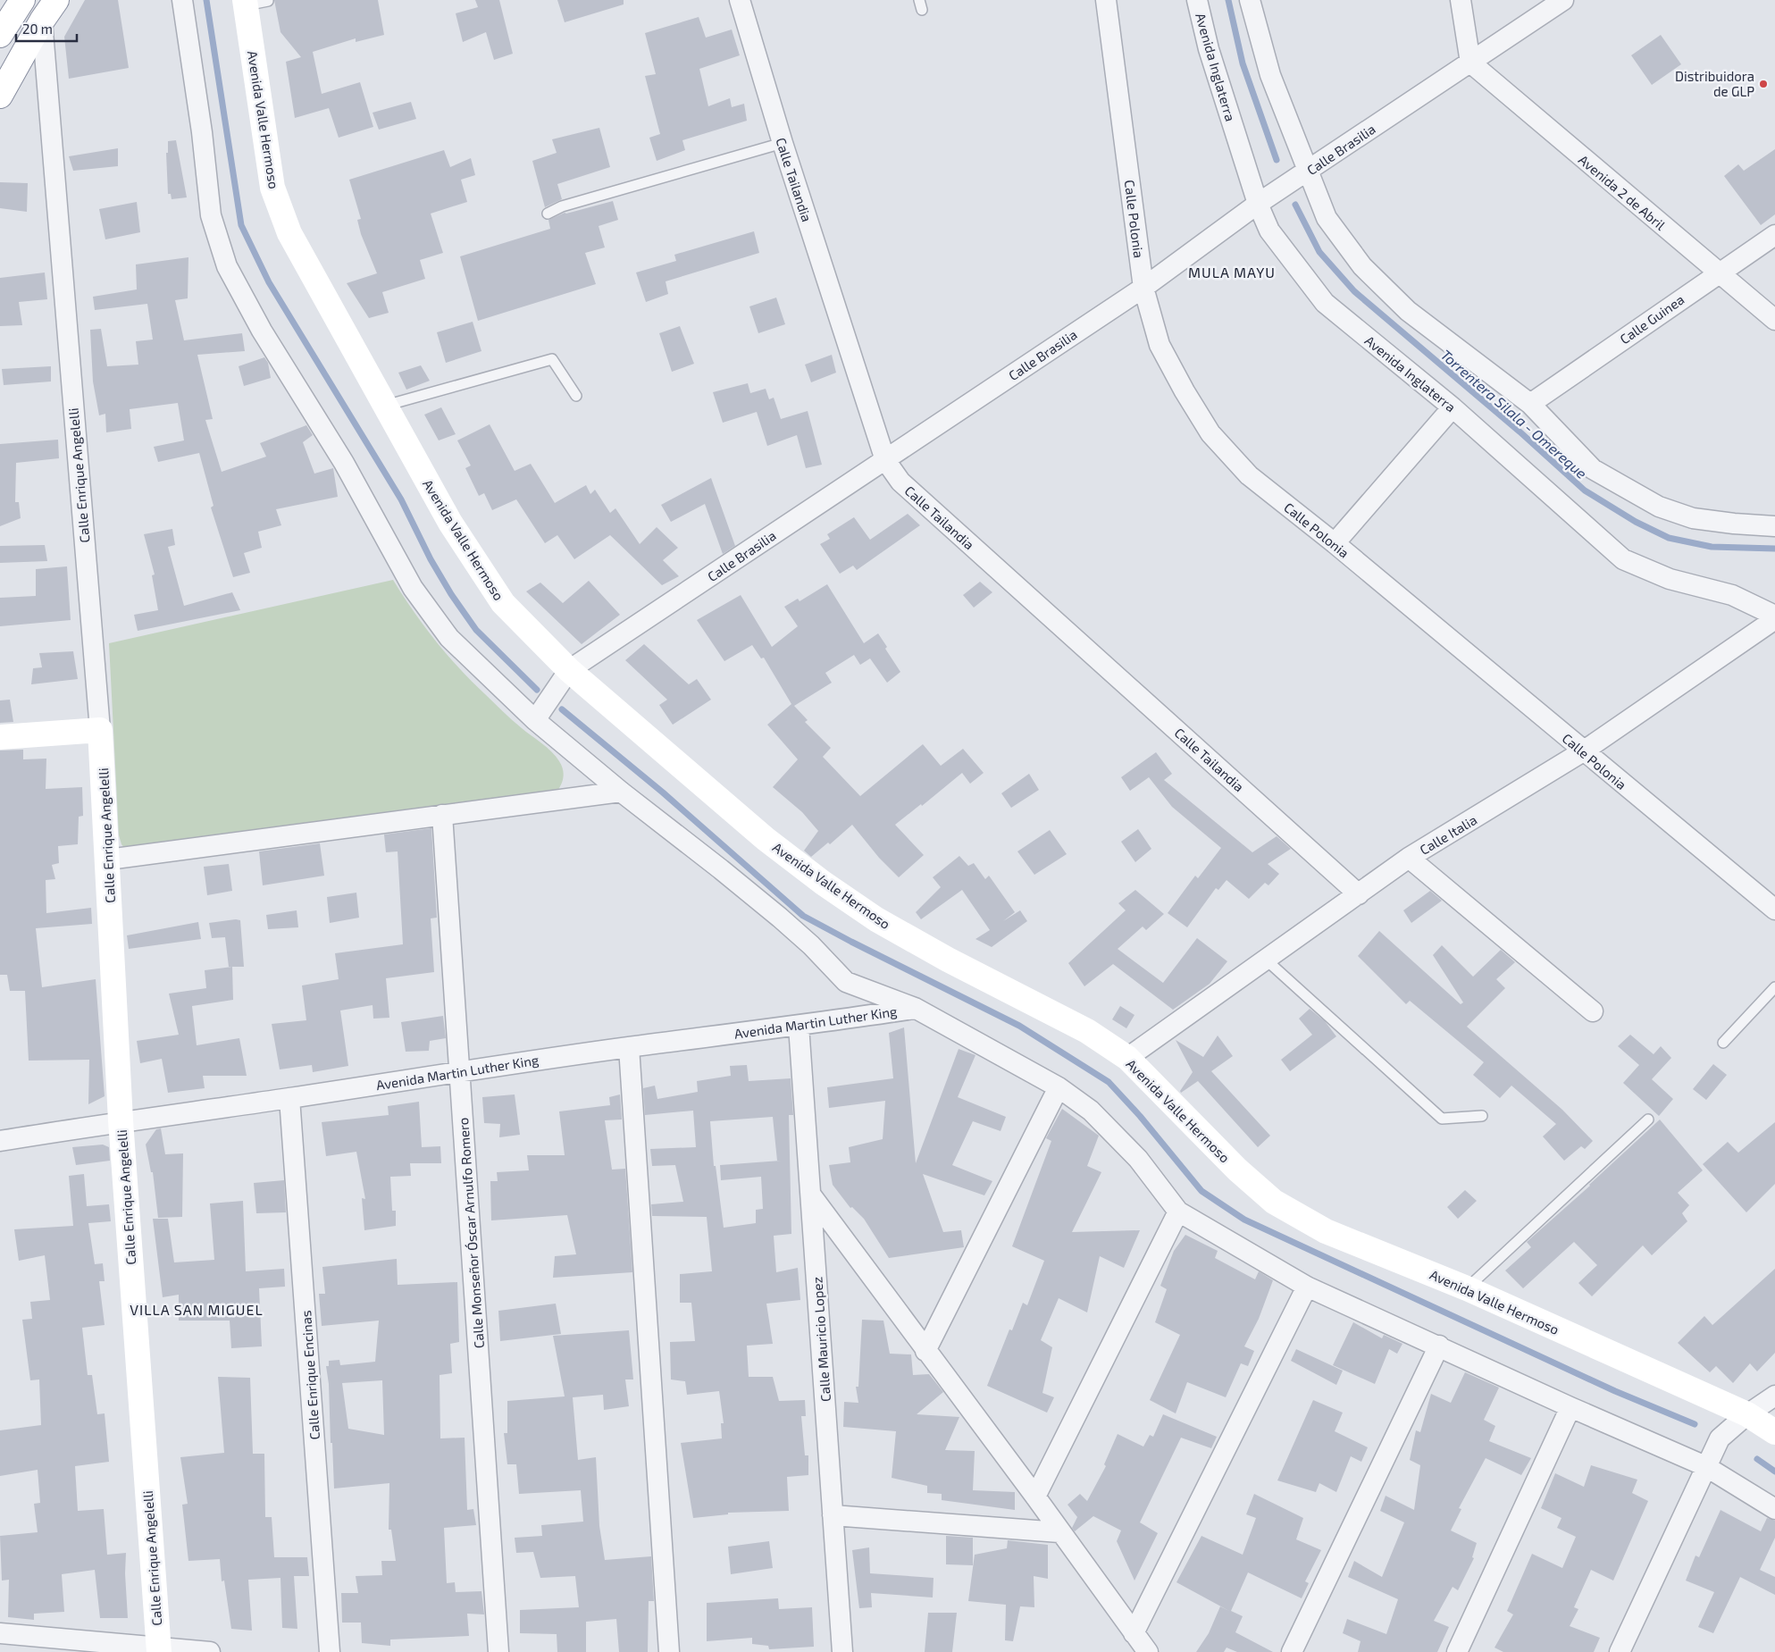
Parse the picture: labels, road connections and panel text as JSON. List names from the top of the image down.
{
  "streets": {
    "main road": ["Avenida Valle Hermoso", "Calle Enrique Angelelli"],
    "street": [
      "Avenida Inglaterra",
      "Calle Brasilia",
      "Calle Tailandia",
      "Avenida 2 de Abril",
      "Calle Polonia",
      "Calle Guinea",
      "Calle Italia",
      "Avenida Martin Luther King",
      "Calle Monseñor Óscar Arnulfo Romero",
      "Calle Mauricio Lopez",
      "Calle Enrique Encinas"
    ]
  },
  "crossings": [
    ["Avenida Inglaterra", "Calle Brasilia"],
    ["Avenida Valle Hermoso", "Calle Brasilia"],
    ["Avenida Valle Hermoso", "Calle Italia"],
    ["Calle Brasilia", "Calle Tailandia"],
    ["Calle Brasilia", "Avenida 2 de Abril"],
    ["Calle Brasilia", "Calle Polonia"],
    ["Calle Tailandia", "Calle Italia"],
    ["Avenida 2 de Abril", "Calle Guinea"],
    ["Calle Polonia", "Calle Italia"],
    ["Calle Enrique Angelelli", "Avenida Martin Luther King"],
    ["Avenida Martin Luther King", "Calle Monseñor Óscar Arnulfo Romero"],
    ["Avenida Martin Luther King", "Calle Mauricio Lopez"],
    ["Avenida Martin Luther King", "Calle Enrique Encinas"]
  ],
  "districts": ["MULA MAYU", "VILLA SAN MIGUEL"],
  "water": ["Torrentera Silala - Omereque"],
  "places": ["Distribuidora de GLP"],
  "scale_bar": "20 m"
}
